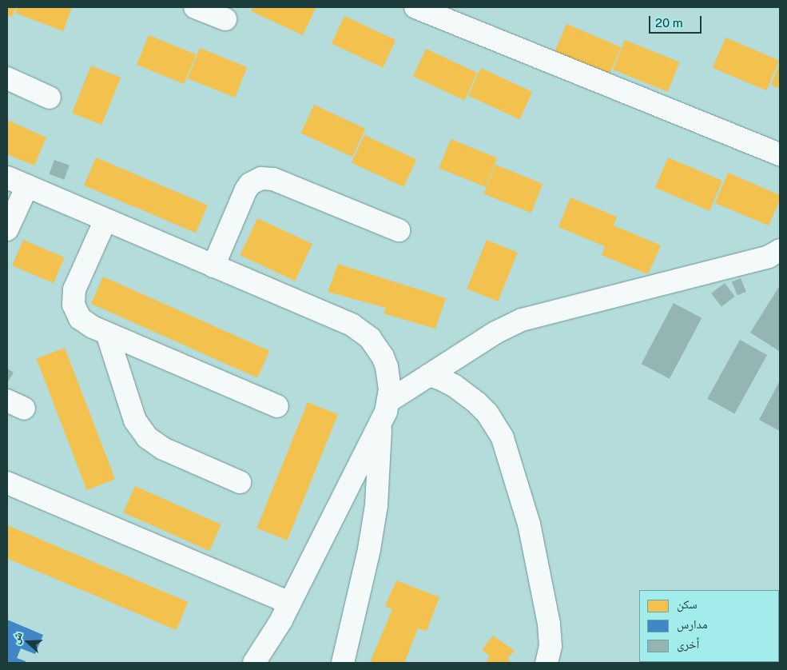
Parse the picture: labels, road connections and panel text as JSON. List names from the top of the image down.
{
  "legend": ["سكن", "مدارس", "أخرى"],
  "scale_bar": "20 m",
  "north": "left"
}
